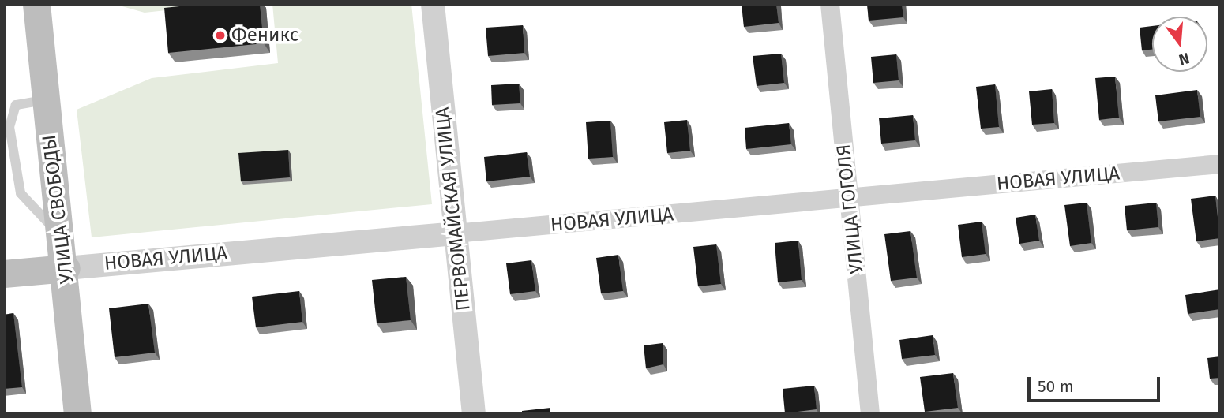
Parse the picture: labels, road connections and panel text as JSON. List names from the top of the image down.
{
  "streets": {
    "main road": ["НОВАЯ УЛИЦА", "УЛИЦА СВОБОДЫ"],
    "street": ["ПЕРВОМАЙСКАЯ УЛИЦА", "УЛИЦА ГОГОЛЯ"]
  },
  "crossings": [
    ["НОВАЯ УЛИЦА", "УЛИЦА СВОБОДЫ"],
    ["НОВАЯ УЛИЦА", "ПЕРВОМАЙСКАЯ УЛИЦА"],
    ["НОВАЯ УЛИЦА", "УЛИЦА ГОГОЛЯ"]
  ],
  "places": ["Феникс"],
  "scale_bar": "50 m",
  "north": "bottom"
}
